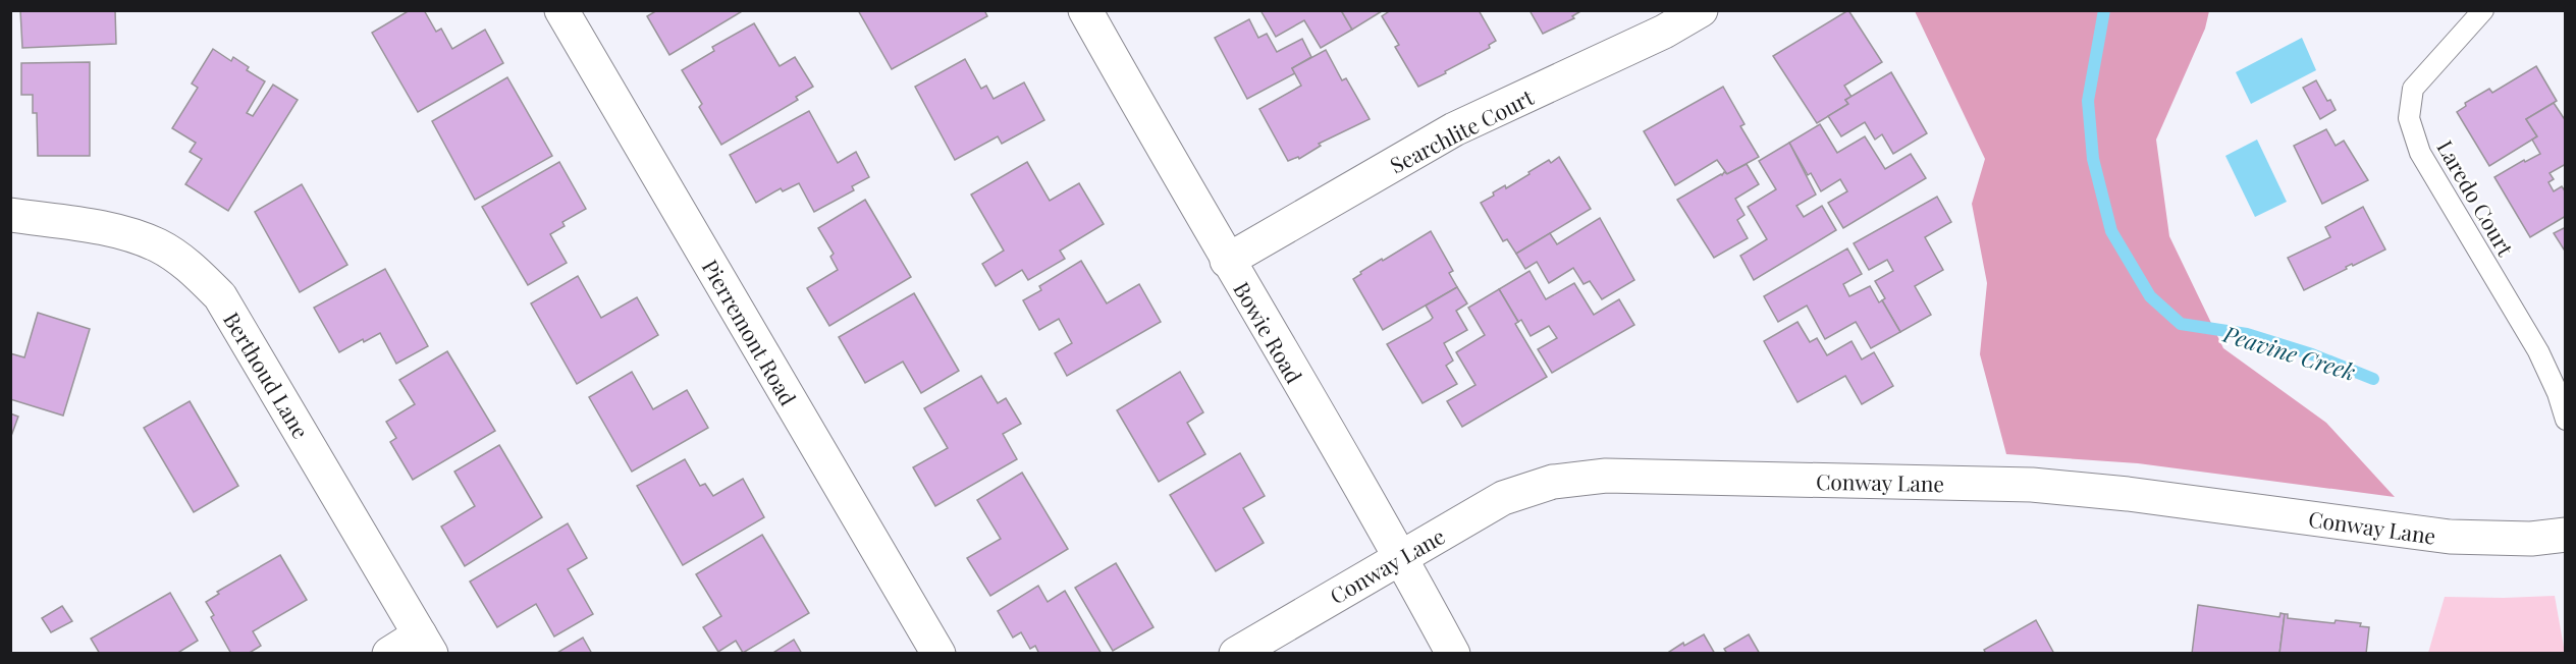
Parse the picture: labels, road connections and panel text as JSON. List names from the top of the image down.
{
  "streets": {
    "street": [
      "Searchlite Court",
      "Pierremont Road",
      "Bowie Road",
      "Berthoud Lane",
      "Conway Lane"
    ],
    "lane": ["Laredo Court"]
  },
  "crossings": [
    ["Searchlite Court", "Bowie Road"],
    ["Bowie Road", "Conway Lane"]
  ],
  "water": ["Peavine Creek"]
}
